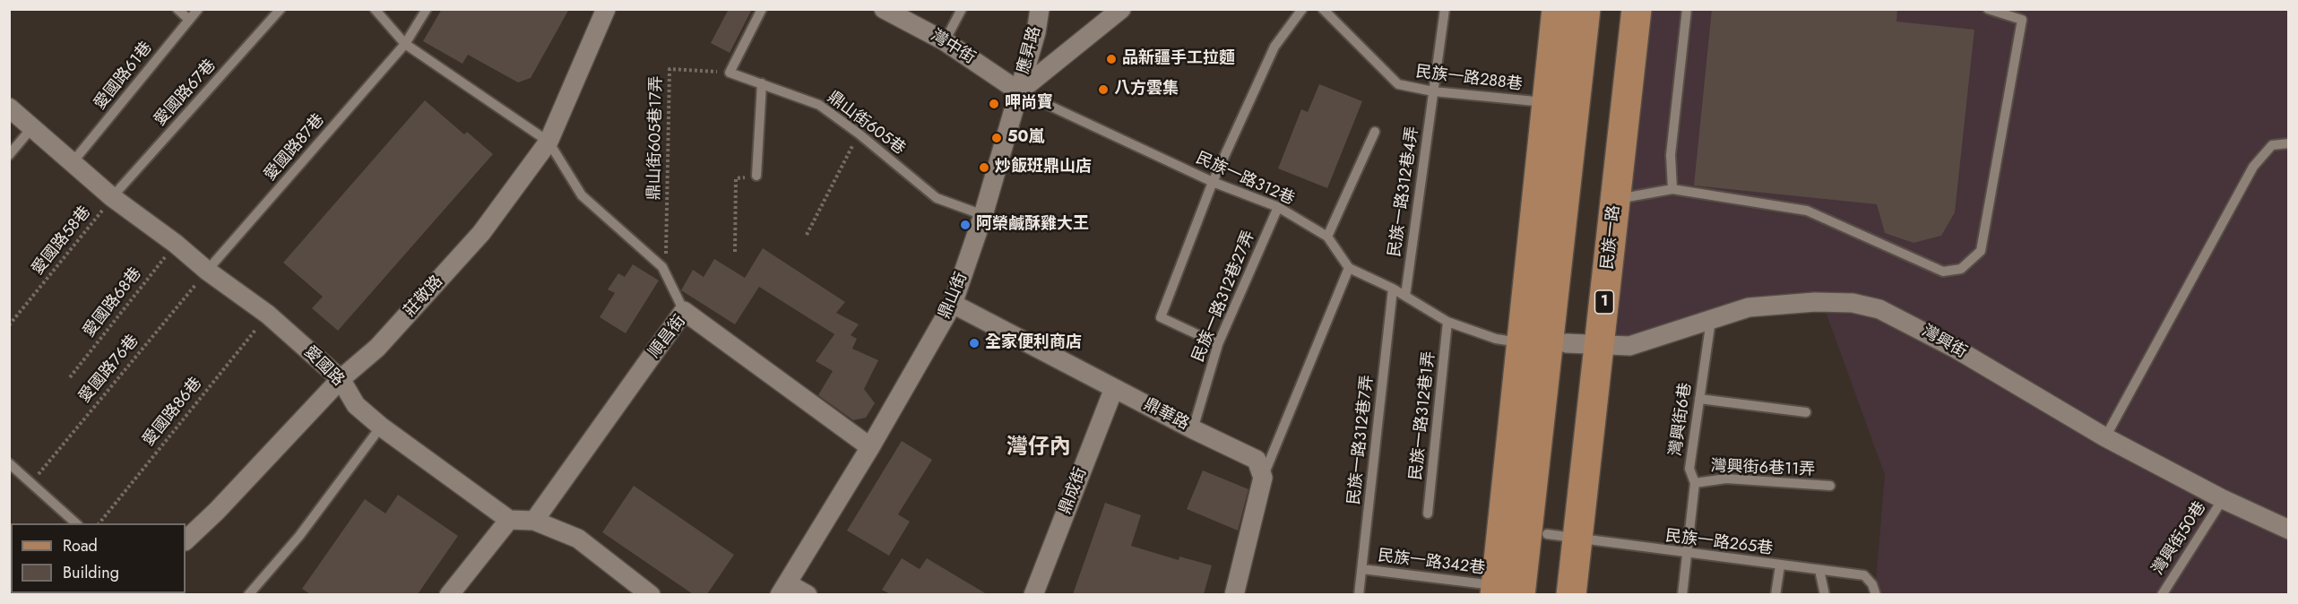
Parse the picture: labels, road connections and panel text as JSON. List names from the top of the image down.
{
  "streets": {
    "main road": ["民族一路", "1"],
    "street": [
      "灣中街",
      "應昇路",
      "鼎山街",
      "莊敬路",
      "順昌街",
      "灣興街",
      "愛國路",
      "鼎華路",
      "鼎成街"
    ],
    "lane": [
      "愛國路61巷",
      "民族一路288巷",
      "愛國路67巷",
      "鼎山街605巷",
      "愛國路87巷",
      "民族一路312巷",
      "民族一路312巷4弄",
      "民族一路312巷27弄",
      "民族一路312巷1弄",
      "灣興街6巷",
      "民族一路312巷7弄",
      "灣興街6巷11弄",
      "灣興街50巷",
      "民族一路265巷",
      "民族一路342巷"
    ],
    "path": [
      "鼎山街605巷17弄",
      "愛國路58巷",
      "愛國路68巷",
      "愛國路76巷",
      "愛國路86巷"
    ]
  },
  "crossings": [
    ["灣中街", "應昇路"],
    ["灣中街", "民族一路312巷"],
    ["灣中街", "鼎山街"],
    ["應昇路", "民族一路312巷"],
    ["應昇路", "鼎山街"],
    ["愛國路61巷", "愛國路"],
    ["民族一路288巷", "民族一路312巷4弄"],
    ["民族一路288巷", "民族一路"],
    ["愛國路67巷", "愛國路58巷"],
    ["愛國路67巷", "愛國路"],
    ["鼎山街605巷", "鼎山街605巷17弄"],
    ["鼎山街605巷", "鼎山街"],
    ["愛國路87巷", "愛國路"],
    ["愛國路87巷", "愛國路76巷"],
    ["民族一路312巷", "鼎山街"],
    ["民族一路312巷", "民族一路312巷27弄"],
    ["民族一路", "灣興街"],
    ["民族一路", "民族一路265巷"],
    ["民族一路", "民族一路342巷"],
    ["愛國路58巷", "愛國路"],
    ["鼎山街", "順昌街"],
    ["鼎山街", "鼎華路"],
    ["莊敬路", "愛國路"],
    ["民族一路312巷27弄", "鼎華路"],
    ["愛國路68巷", "愛國路"],
    ["灣興街", "灣興街6巷"],
    ["灣興街", "灣興街50巷"],
    ["愛國路", "愛國路76巷"],
    ["愛國路", "愛國路86巷"],
    ["鼎華路", "鼎成街"],
    ["灣興街6巷", "灣興街6巷11弄"],
    ["灣興街6巷", "民族一路265巷"],
    ["民族一路312巷7弄", "民族一路342巷"]
  ],
  "districts": ["灣仔內"],
  "places": [
    "品新疆手工拉麵",
    "八方雲集",
    "呷尚寶",
    "50嵐",
    "炒飯班鼎山店",
    "阿榮鹹酥雞大王",
    "全家便利商店"
  ],
  "legend": ["Road", "Building"]
}
